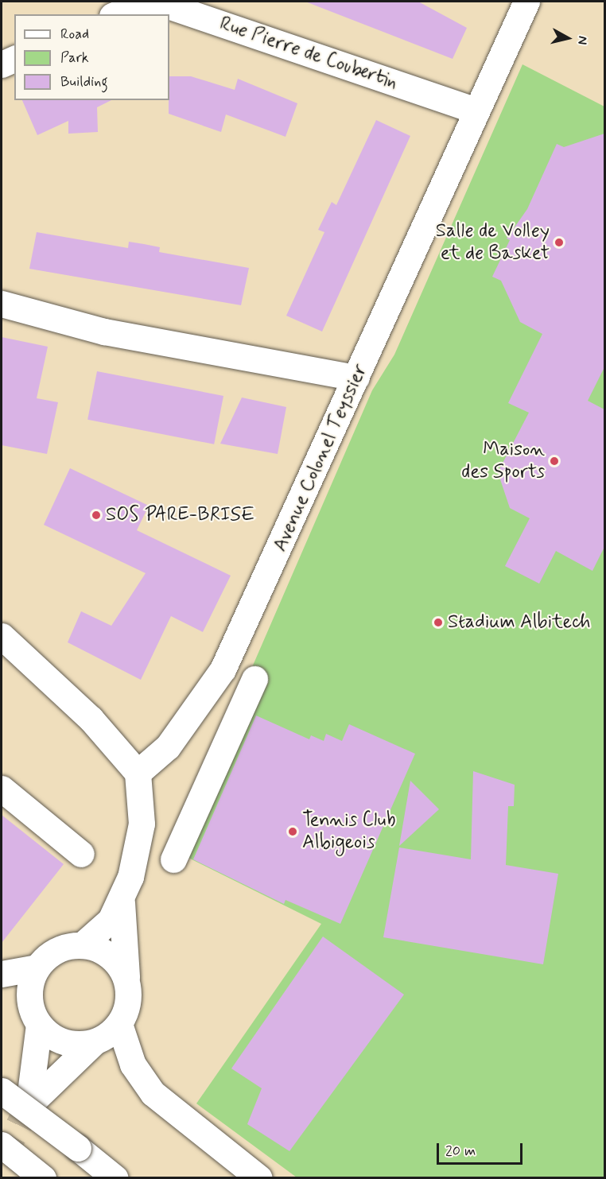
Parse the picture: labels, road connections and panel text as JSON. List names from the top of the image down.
{
  "streets": {
    "main road": ["Rue Pierre de Coubertin", "Avenue Colonel Teyssier"]
  },
  "crossings": [
    ["Rue Pierre de Coubertin", "Avenue Colonel Teyssier"]
  ],
  "places": [
    "Salle de Volley et de Basket",
    "Maison des Sports",
    "SOS PARE-BRISE",
    "Stadium Albitech",
    "Tennis Club Albigeois"
  ],
  "legend": ["Road", "Park", "Building"],
  "scale_bar": "20 m",
  "north": "right"
}
